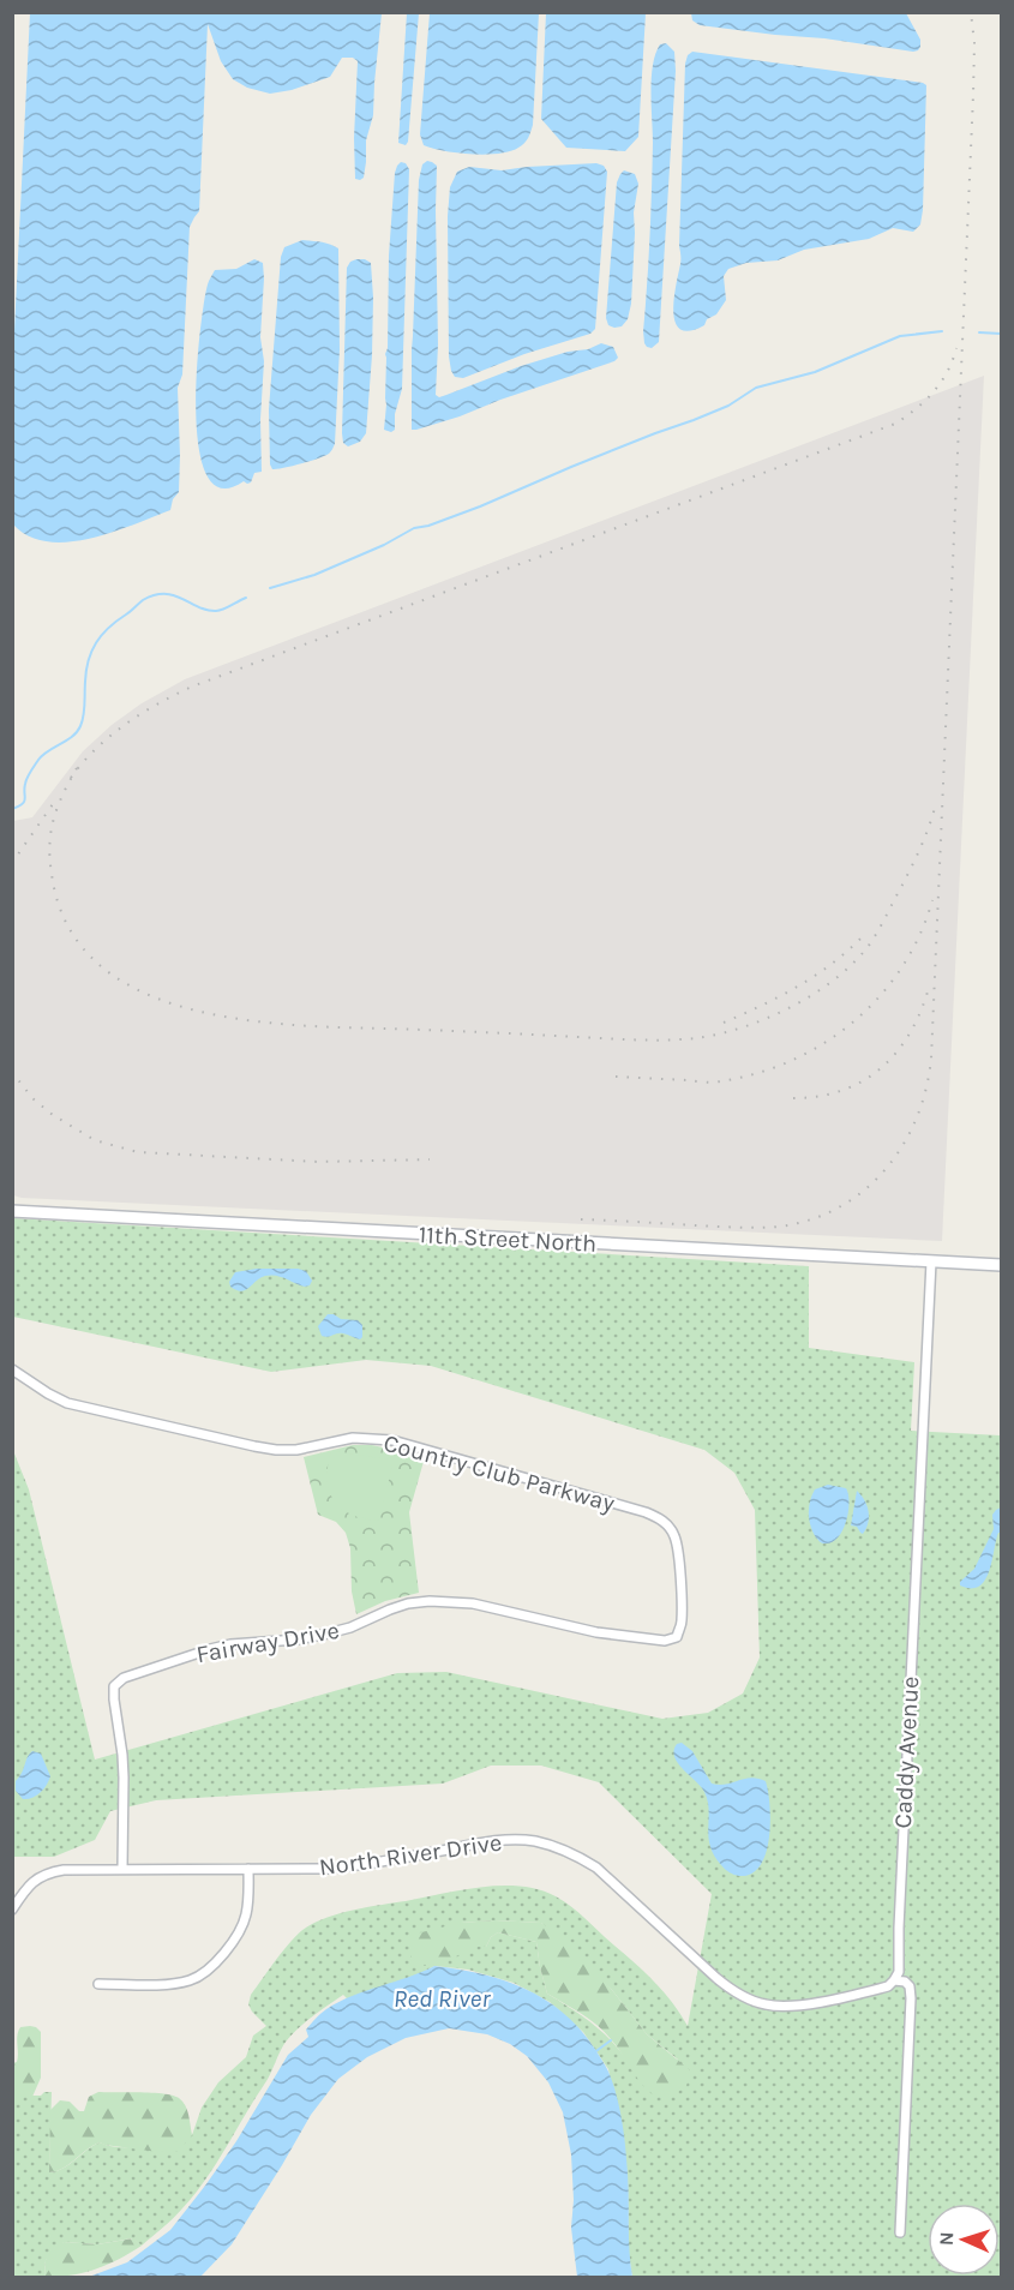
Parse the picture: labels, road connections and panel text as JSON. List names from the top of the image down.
{
  "streets": {
    "street": [
      "11th Street North",
      "Country Club Parkway",
      "Fairway Drive",
      "Caddy Avenue",
      "North River Drive"
    ]
  },
  "crossings": [
    ["11th Street North", "Caddy Avenue"],
    ["Country Club Parkway", "Fairway Drive"],
    ["Fairway Drive", "North River Drive"],
    ["Caddy Avenue", "North River Drive"]
  ],
  "water": ["Red River"],
  "north": "left"
}
